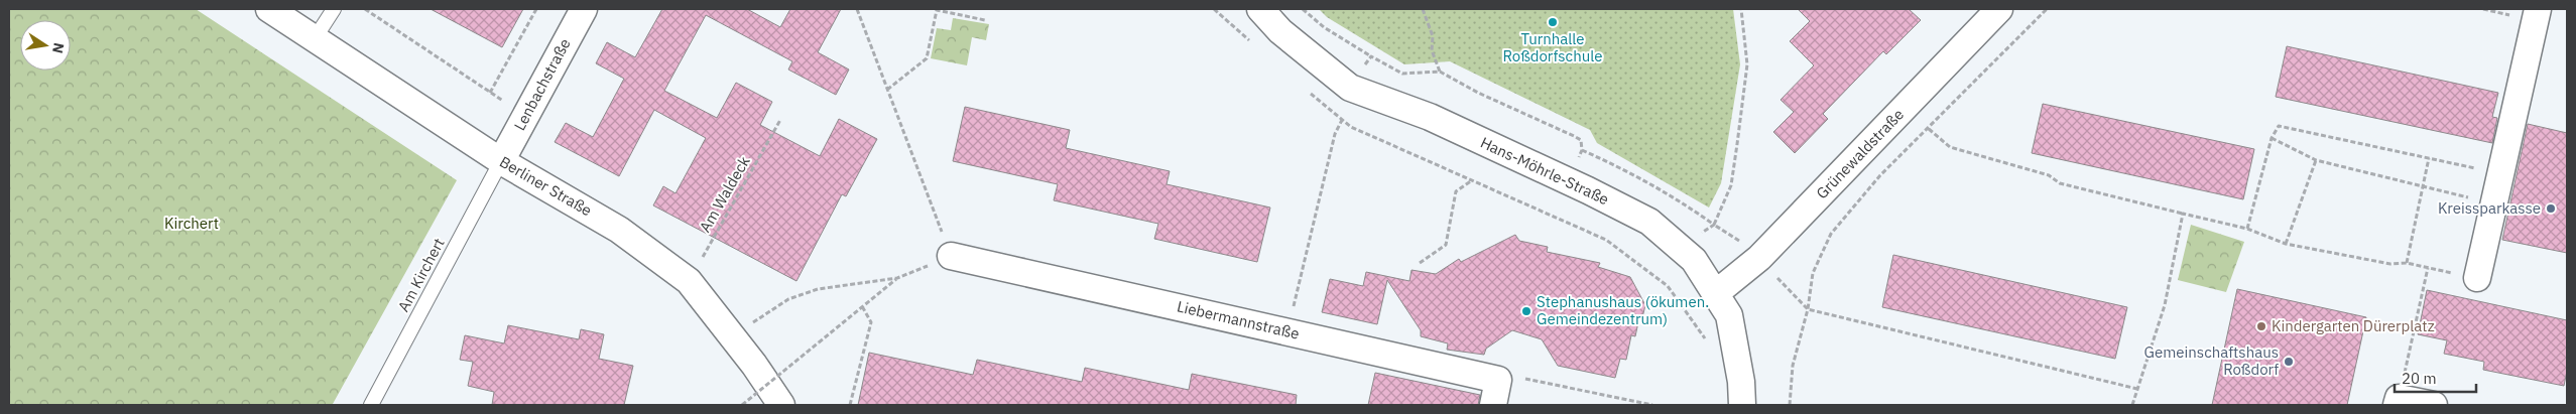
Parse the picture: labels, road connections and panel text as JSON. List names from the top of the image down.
{
  "streets": {
    "street": [
      "Lenbachstraße",
      "Grünewaldstraße",
      "Hans-Möhrle-Straße",
      "Berliner Straße",
      "Liebermannstraße"
    ],
    "lane": ["Am Kirchert"],
    "path": ["Am Waldeck"]
  },
  "crossings": [
    ["Lenbachstraße", "Berliner Straße"],
    ["Lenbachstraße", "Am Kirchert"],
    ["Grünewaldstraße", "Hans-Möhrle-Straße"],
    ["Berliner Straße", "Am Waldeck"],
    ["Berliner Straße", "Am Kirchert"]
  ],
  "parks": ["Kirchert"],
  "places": [
    "Turnhalle Roßdorfschule",
    "Kreissparkasse",
    "Stephanushaus (ökumen. Gemeindezentrum)",
    "Kindergarten Dürerplatz",
    "Gemeinschaftshaus Roßdorf"
  ],
  "scale_bar": "20 m",
  "north": "right"
}
